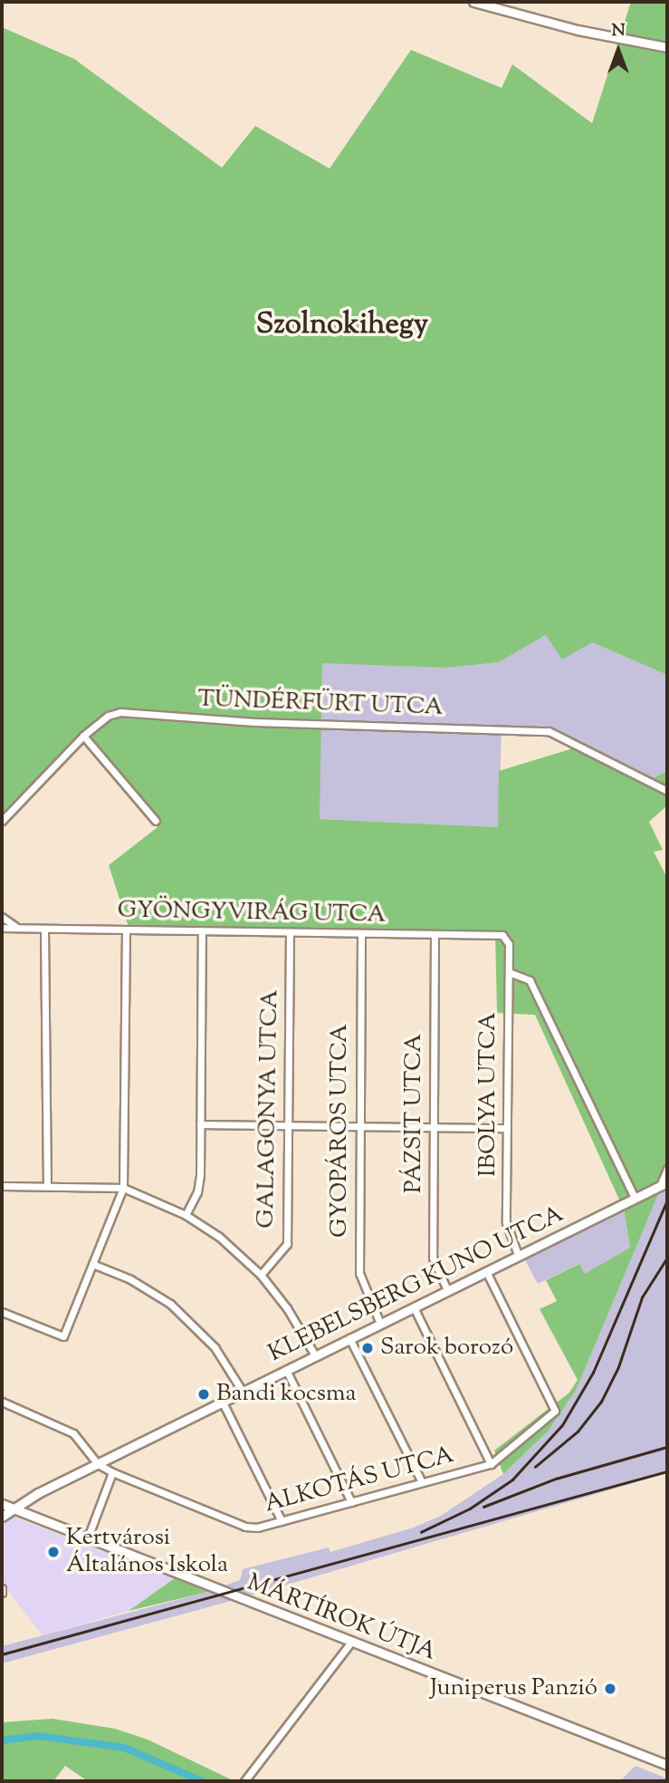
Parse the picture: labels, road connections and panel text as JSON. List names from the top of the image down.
{
  "streets": {
    "street": [
      "TÜNDÉRFÜRT UTCA",
      "GYÖNGYVIRÁG UTCA",
      "IBOLYA UTCA",
      "GALAGONYA UTCA",
      "PÁZSIT UTCA",
      "GYOPÁROS UTCA",
      "KLEBELSBERG KUNO UTCA",
      "ALKOTÁS UTCA",
      "MÁRTÍROK ÚTJA"
    ]
  },
  "crossings": [
    ["GYÖNGYVIRÁG UTCA", "IBOLYA UTCA"],
    ["GYÖNGYVIRÁG UTCA", "GALAGONYA UTCA"],
    ["GYÖNGYVIRÁG UTCA", "PÁZSIT UTCA"],
    ["GYÖNGYVIRÁG UTCA", "GYOPÁROS UTCA"],
    ["IBOLYA UTCA", "KLEBELSBERG KUNO UTCA"],
    ["PÁZSIT UTCA", "KLEBELSBERG KUNO UTCA"],
    ["GYOPÁROS UTCA", "KLEBELSBERG KUNO UTCA"],
    ["KLEBELSBERG KUNO UTCA", "ALKOTÁS UTCA"],
    ["KLEBELSBERG KUNO UTCA", "MÁRTÍROK ÚTJA"]
  ],
  "districts": ["Szolnokihegy"],
  "places": [
    "Sarok borozó",
    "Bandi kocsma",
    "Kertvárosi Általános Iskola",
    "Juniperus Panzió"
  ],
  "north": "top"
}
